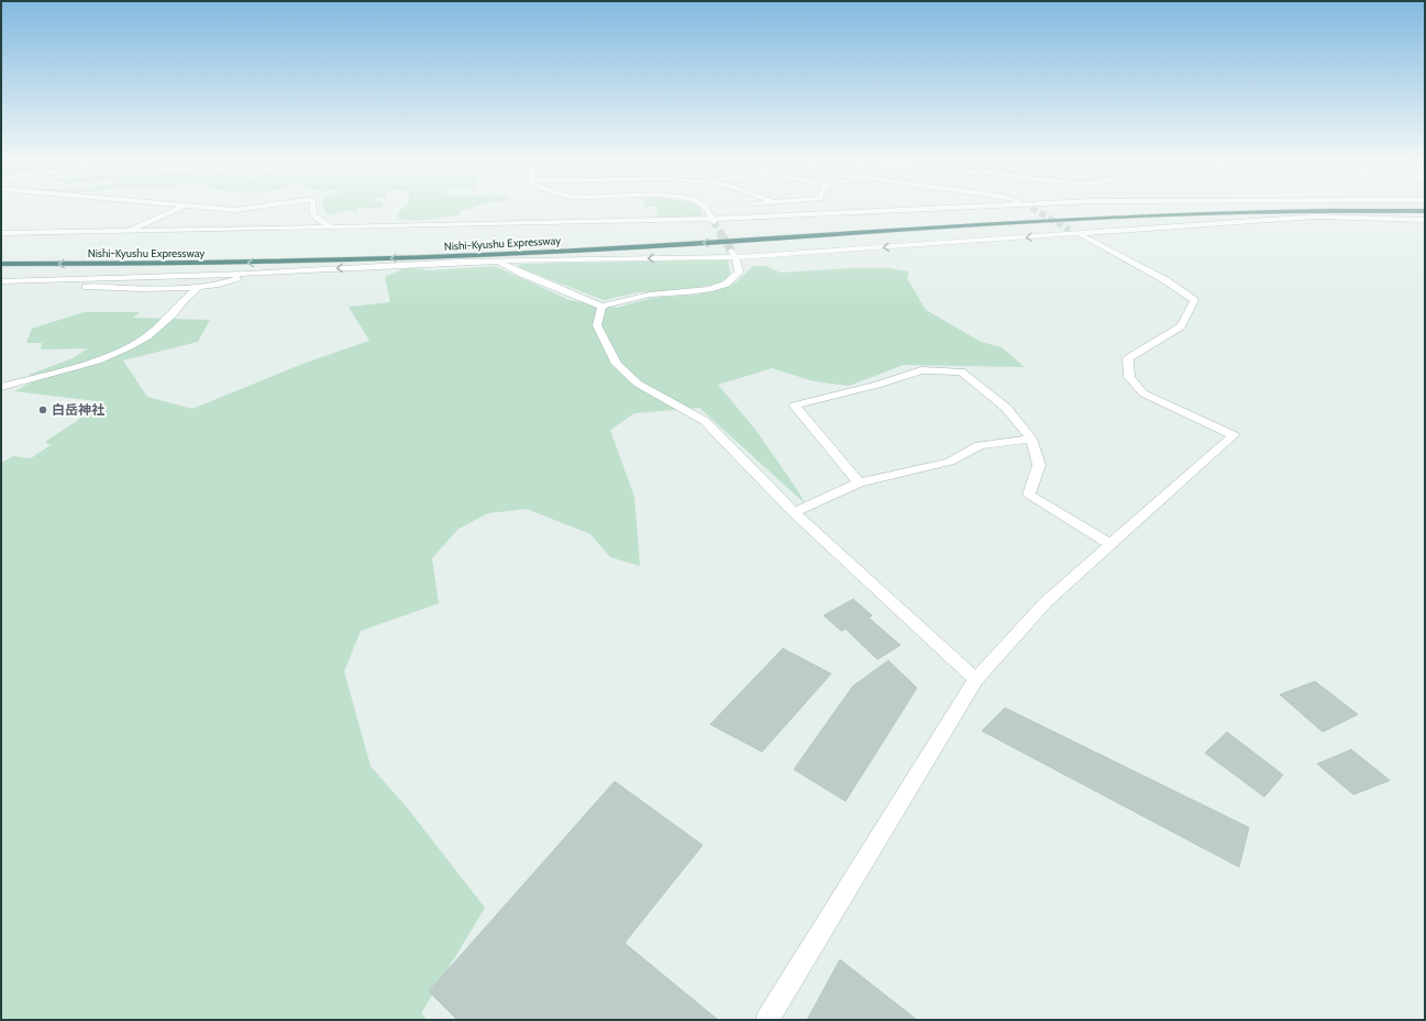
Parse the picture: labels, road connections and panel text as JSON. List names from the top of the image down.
{
  "streets": {
    "highway": ["Nishi-Kyushu Expressway"]
  },
  "places": ["白岳神社"]
}
